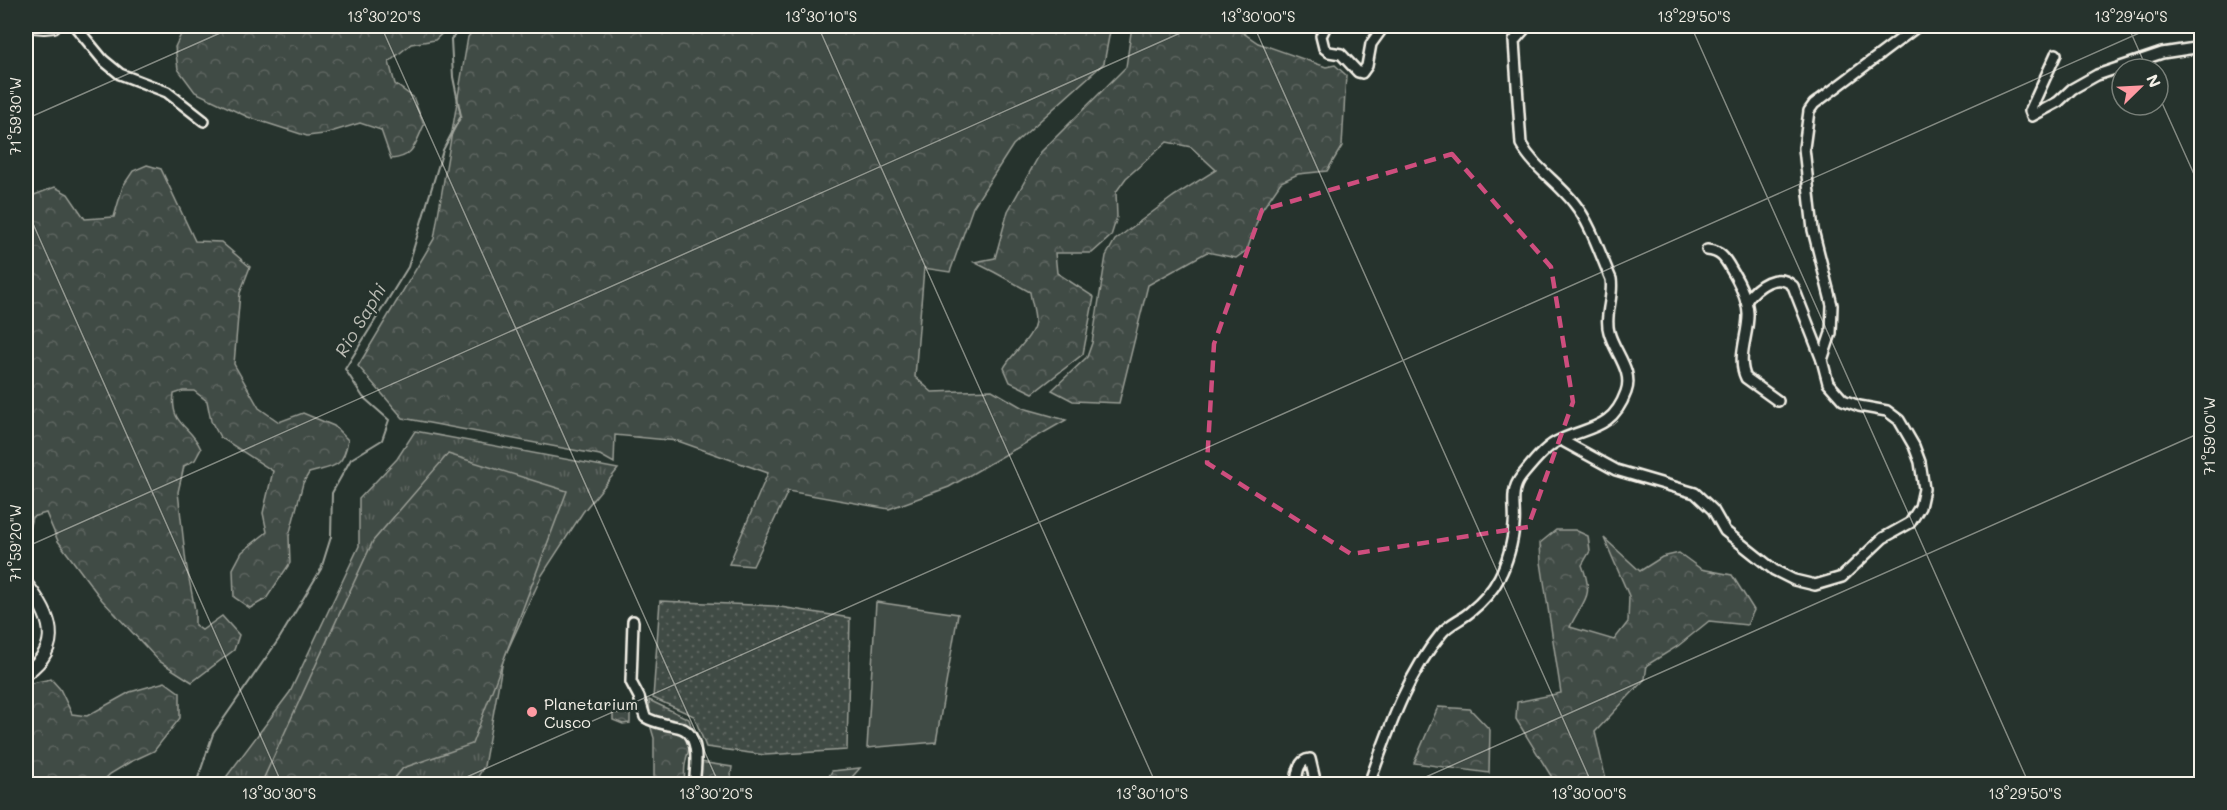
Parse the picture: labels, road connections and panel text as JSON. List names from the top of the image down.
{
  "water": ["Rio Saphi"],
  "places": ["Planetarium Cusco"],
  "north": "top right",
  "coordinates": [
    "13°30'20\"S",
    "13°30'10\"S",
    "13°30'00\"S",
    "13°29'50\"S",
    "13°29'40\"S",
    "71°59'30\"W",
    "71°59'00\"W",
    "71°59'20\"W",
    "13°30'30\"S"
  ]
}
